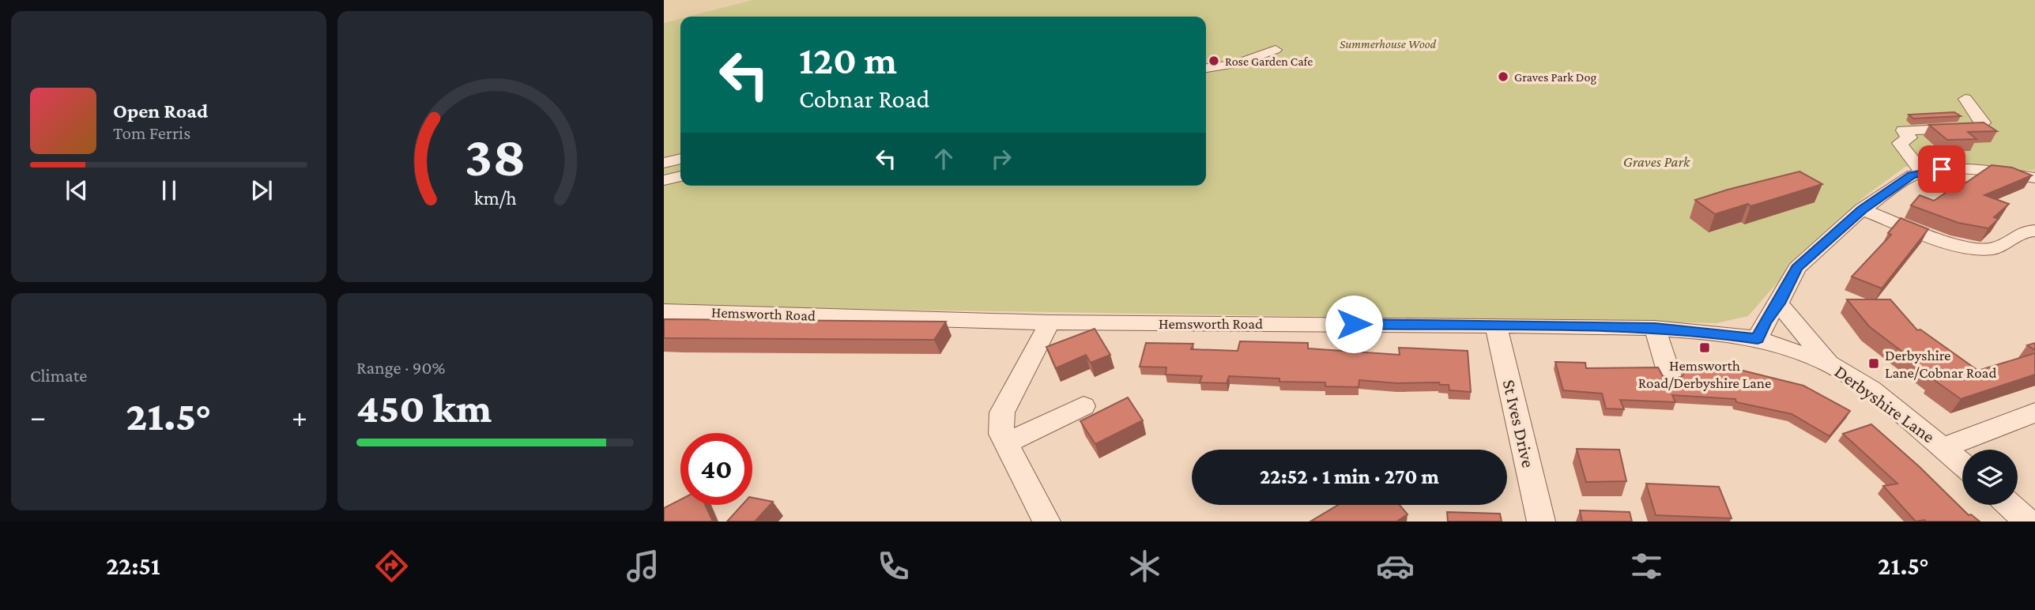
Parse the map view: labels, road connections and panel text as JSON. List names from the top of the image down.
{
  "streets": {
    "street": ["Hemsworth Road", "Derbyshire Lane", "St Ives Drive"]
  },
  "crossings": [
    ["Hemsworth Road", "Derbyshire Lane"],
    ["Hemsworth Road", "St Ives Drive"]
  ],
  "parks": ["Summerhouse Wood", "Graves Park"],
  "places": {
    "other": ["Rose Garden Cafe", "Graves Park Dog"],
    "transit": ["Hemsworth Road/Derbyshire Lane", "Derbyshire Lane/Cobnar Road"]
  },
  "page": {
    "turn": ["120 m", "Cobnar Road"],
    "song": ["Open Road", "Tom Ferris"],
    "tile": [
      "Climate",
      ["Range · 90%", "450 km"]
    ],
    "heat": ["−", "21.5°", "+"],
    "limit": "40",
    "trip": "22:52 · 1 min · 270 m",
    "tabs": ["22:51", "21.5°"],
    "gauge": ["38", "km/h"]
  }
}
